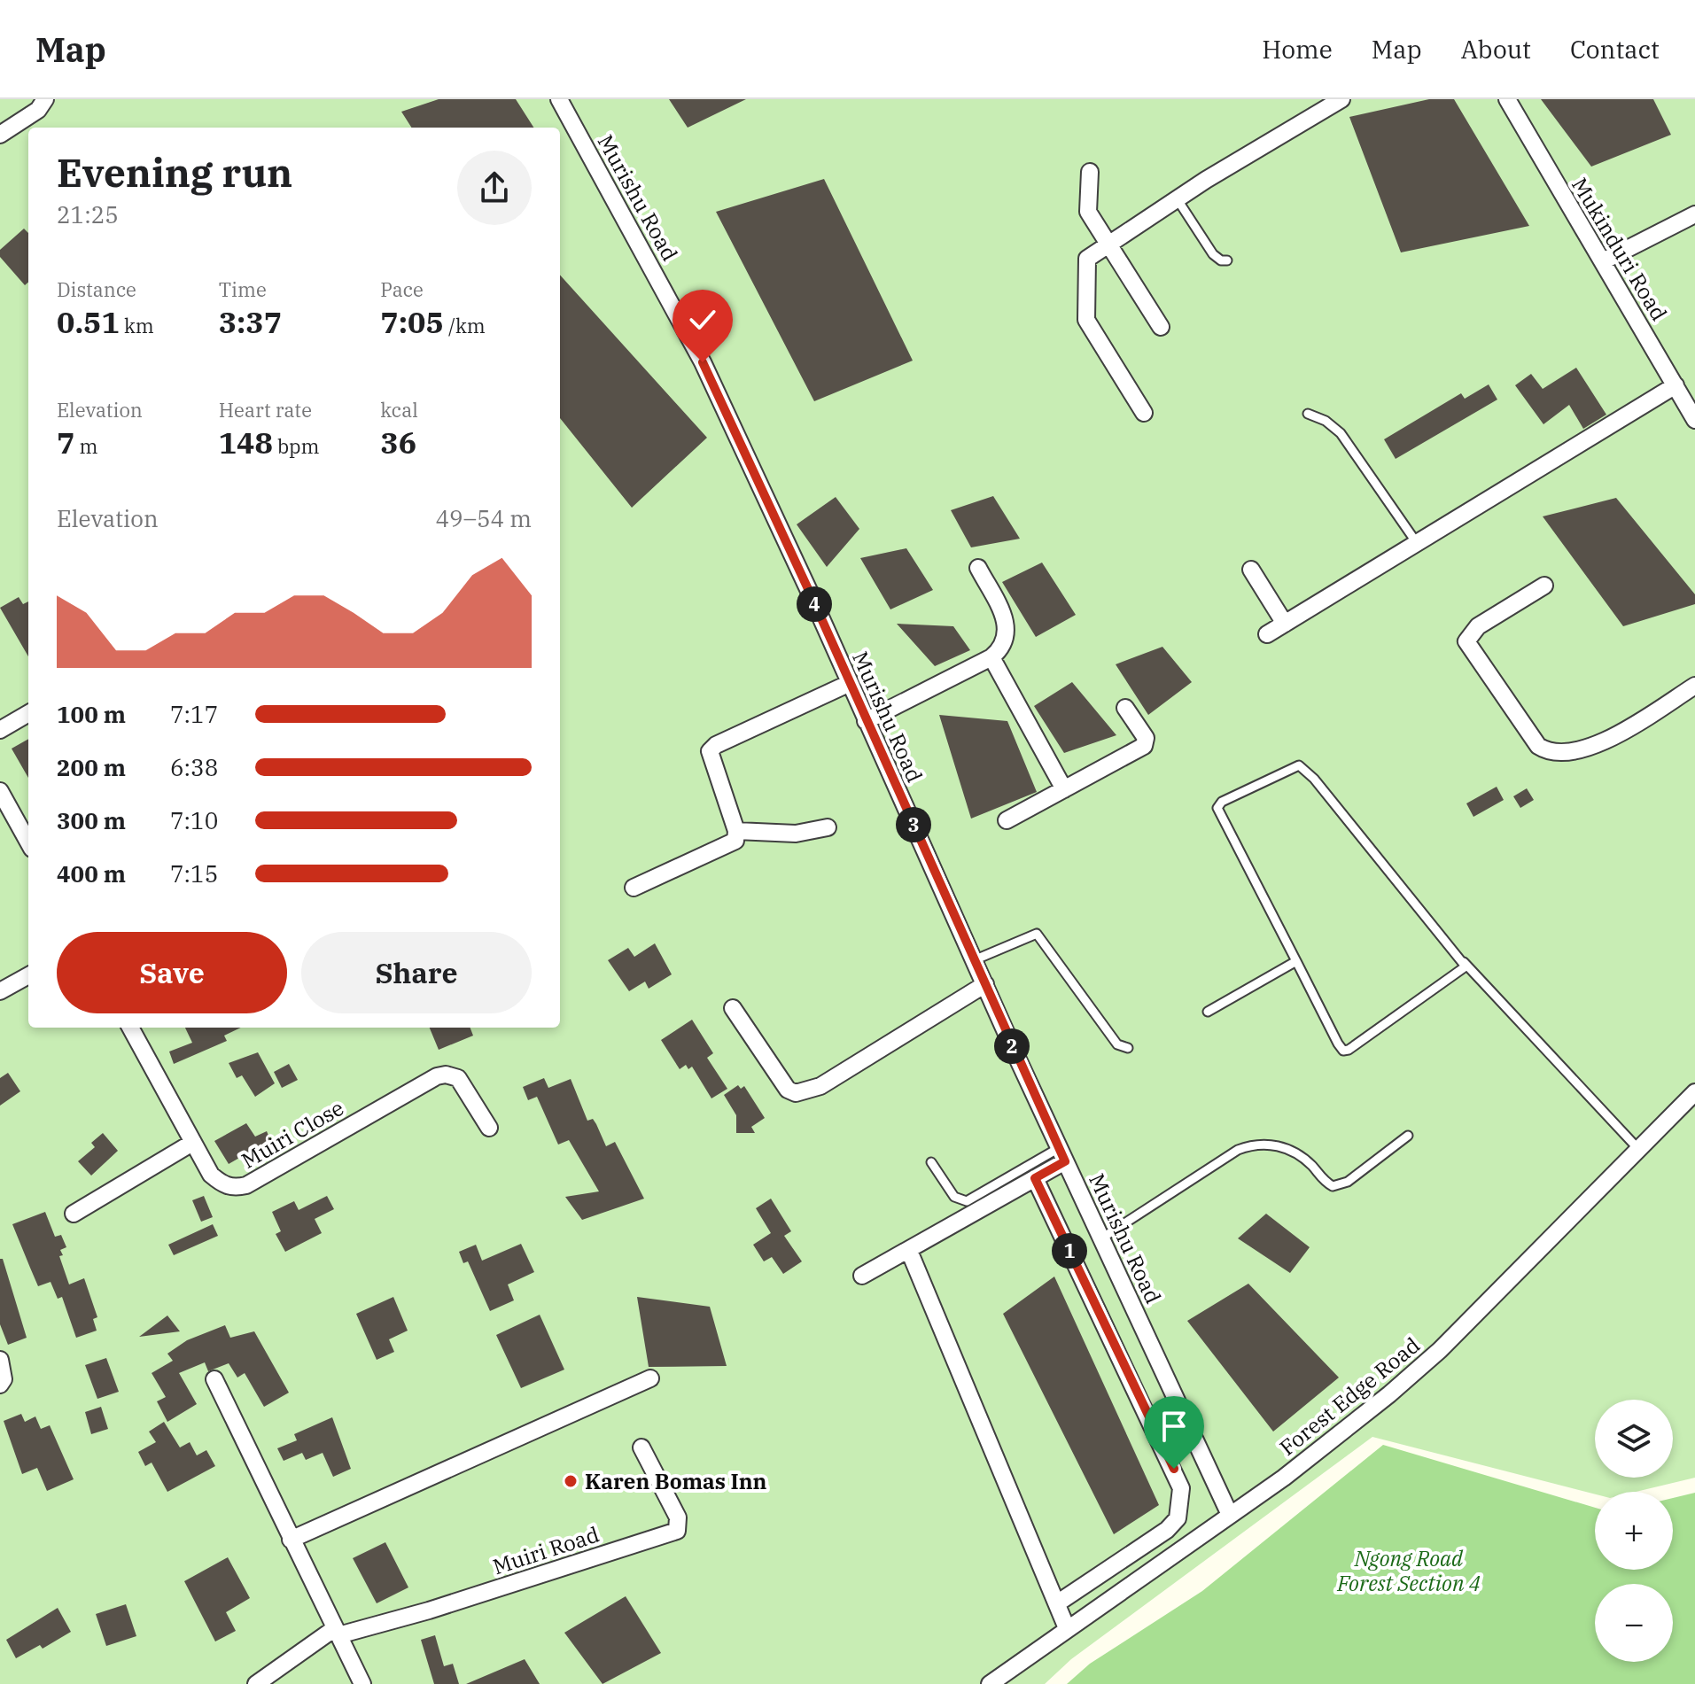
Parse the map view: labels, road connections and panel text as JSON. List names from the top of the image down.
{
  "streets": {
    "street": [
      "Murishu Road",
      "Mukinduri Road",
      "Muiri Close",
      "Forest Edge Road",
      "Muiri Road"
    ]
  },
  "crossings": [
    ["Murishu Road", "Forest Edge Road"]
  ],
  "parks": ["Ngong Road Forest Section 4"],
  "places": ["Karen Bomas Inn"],
  "page": {
    "header": "Map",
    "nav": [
      "Home",
      "Map",
      "About",
      "Contact"
    ],
    "heading": ["Evening run", "21:25"],
    "stats": [
      ["Distance", "0.51 km"],
      ["Time", "3:37"],
      ["Pace", "7:05 /km"],
      ["Elevation", "7 m"],
      ["Heart rate", "148 bpm"],
      ["kcal", "36"]
    ],
    "chart": ["Elevation", "49–54 m"],
    "pins": [
      "4",
      "3",
      "2",
      "1"
    ],
    "list": [
      {
        "name": "100 m",
        "note": "7:17"
      },
      {
        "name": "200 m",
        "note": "6:38"
      },
      {
        "name": "300 m",
        "note": "7:10"
      },
      {
        "name": "400 m",
        "note": "7:15"
      }
    ],
    "buttons": ["Save", "Share"],
    "map_buttons": ["+", "−"]
  }
}
